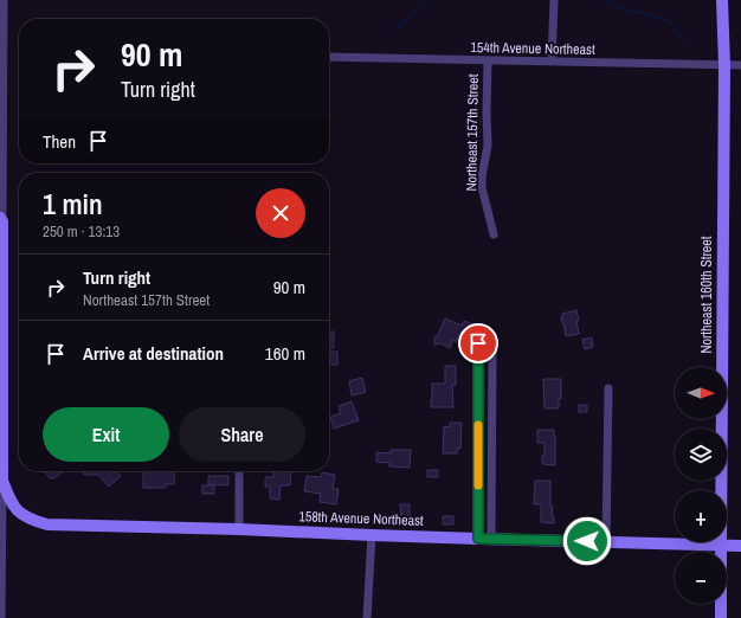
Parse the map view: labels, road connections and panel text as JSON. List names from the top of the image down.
{
  "streets": {
    "street": [
      "154th Avenue Northeast",
      "Northeast 157th Street",
      "Northeast 160th Street",
      "158th Avenue Northeast"
    ]
  },
  "crossings": [
    ["154th Avenue Northeast", "Northeast 157th Street"],
    ["154th Avenue Northeast", "Northeast 160th Street"],
    ["Northeast 160th Street", "158th Avenue Northeast"]
  ],
  "north": "right",
  "page": {
    "turn": ["90 m", "Turn right"],
    "then": "Then",
    "heading": ["1 min", "250 m · 13:13"],
    "list": [
      {
        "name": "Turn right",
        "note": "Northeast 157th Street",
        "value": "90 m"
      },
      {
        "name": "Arrive at destination",
        "value": "160 m"
      }
    ],
    "map_buttons": ["+", "−"],
    "buttons": ["Exit", "Share"]
  }
}
